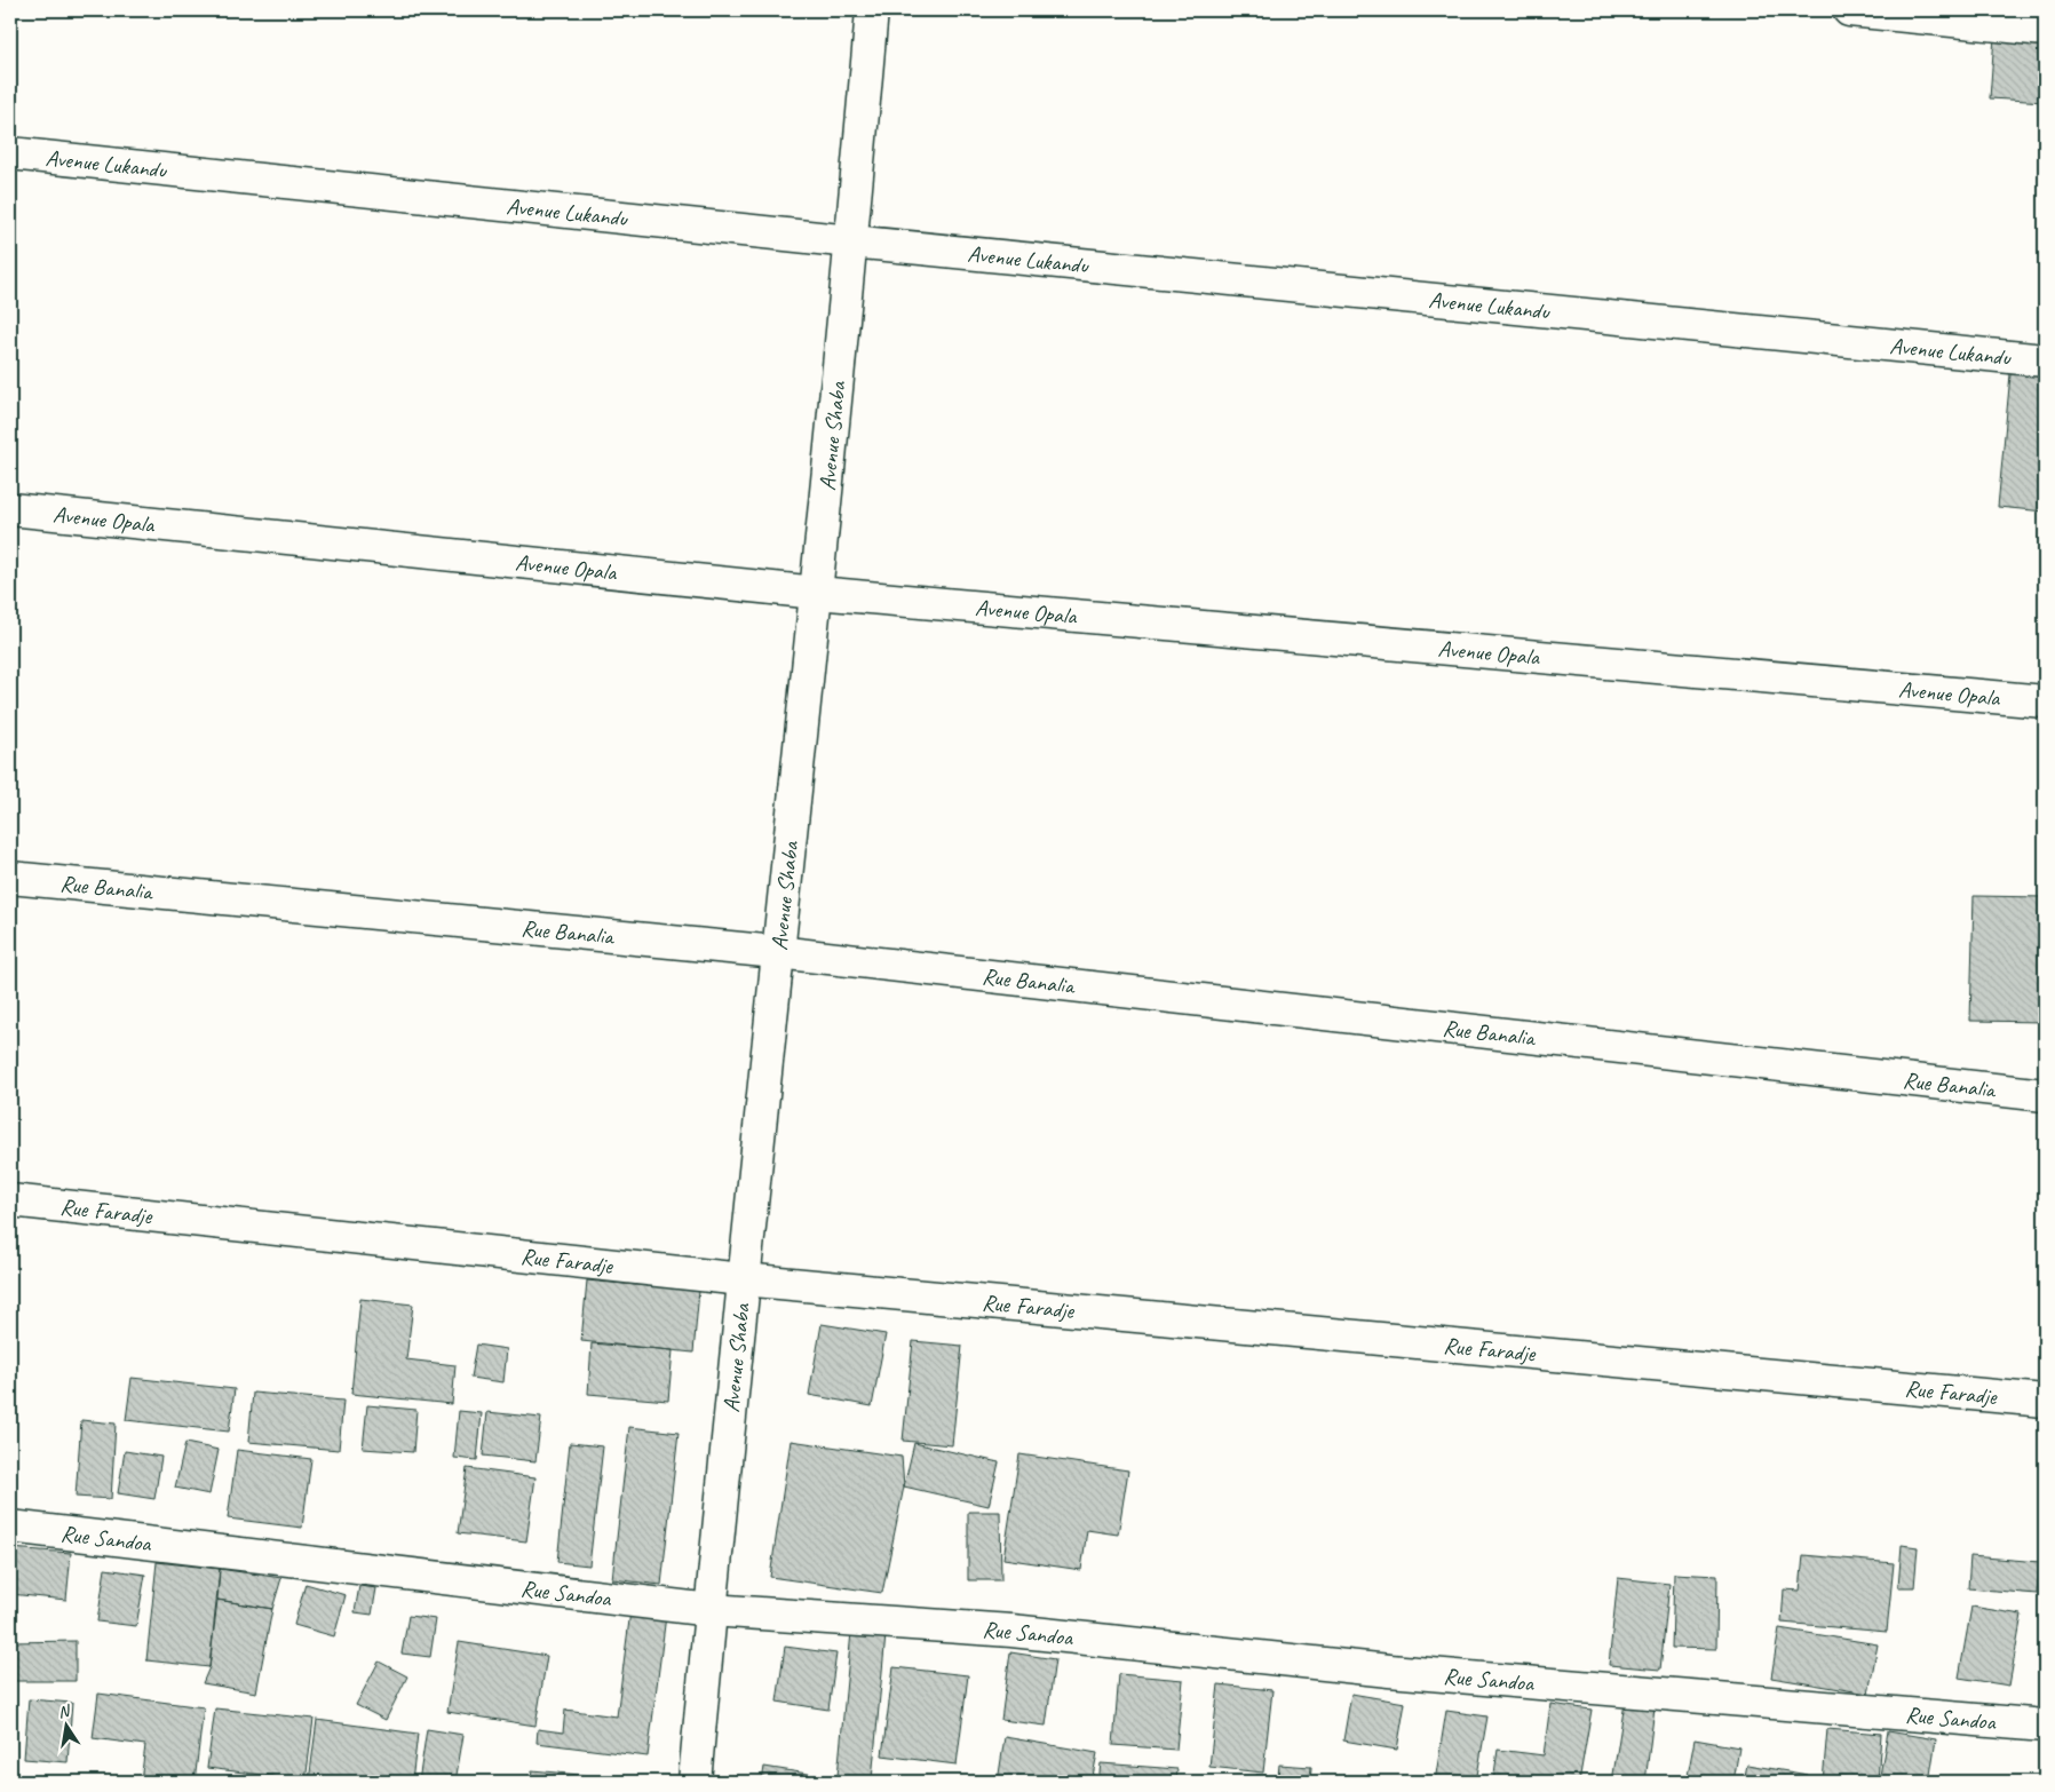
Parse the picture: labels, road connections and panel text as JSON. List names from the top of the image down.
{
  "streets": {
    "street": [
      "Avenue Lukandu",
      "Avenue Shaba",
      "Avenue Opala",
      "Rue Banalia",
      "Rue Faradje",
      "Rue Sandoa"
    ]
  },
  "crossings": [
    ["Avenue Lukandu", "Avenue Shaba"],
    ["Avenue Shaba", "Avenue Opala"],
    ["Avenue Shaba", "Rue Banalia"],
    ["Avenue Shaba", "Rue Faradje"],
    ["Avenue Shaba", "Rue Sandoa"]
  ],
  "north": "top"
}
